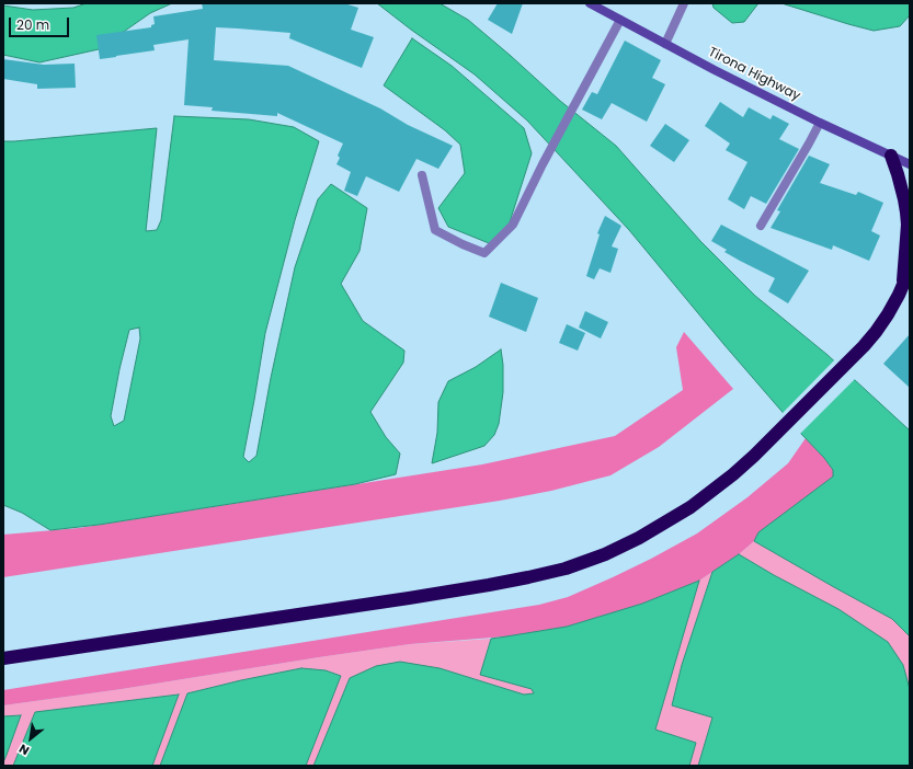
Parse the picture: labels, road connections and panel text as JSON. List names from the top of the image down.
{
  "streets": {
    "main road": ["Tirona Highway"]
  },
  "scale_bar": "20 m",
  "north": "bottom left"
}
